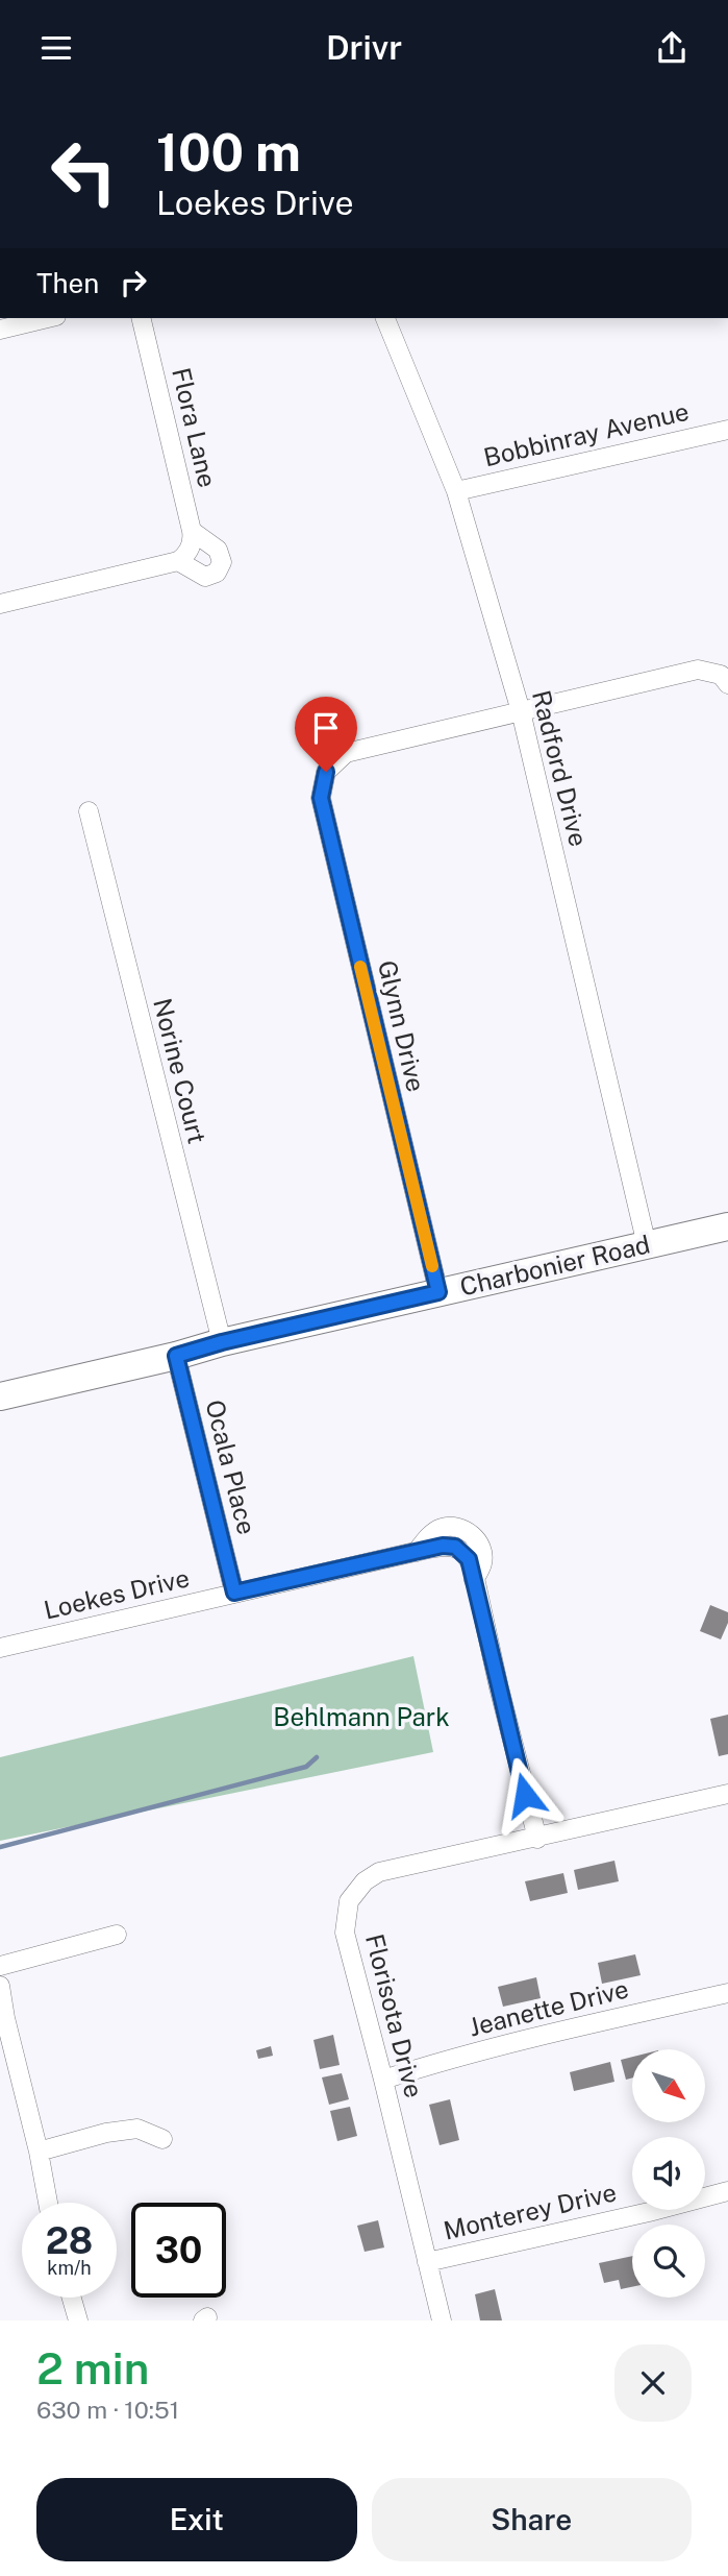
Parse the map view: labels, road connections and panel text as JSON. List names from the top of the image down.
{
  "streets": {
    "main road": ["Charbonier Road"],
    "street": [
      "Flora Lane",
      "Bobbinray Avenue",
      "Radford Drive",
      "Glynn Drive",
      "Norine Court",
      "Ocala Place",
      "Loekes Drive",
      "Jeanette Drive",
      "Florisota Drive",
      "Monterey Drive"
    ]
  },
  "crossings": [
    ["Bobbinray Avenue", "Radford Drive"],
    ["Radford Drive", "Glynn Drive"],
    ["Radford Drive", "Charbonier Road"],
    ["Glynn Drive", "Charbonier Road"],
    ["Norine Court", "Charbonier Road"],
    ["Charbonier Road", "Ocala Place"],
    ["Ocala Place", "Loekes Drive"],
    ["Loekes Drive", "Florisota Drive"],
    ["Jeanette Drive", "Florisota Drive"],
    ["Florisota Drive", "Monterey Drive"]
  ],
  "parks": ["Behlmann Park"],
  "north": "bottom right",
  "page": {
    "header": "Drivr",
    "turn": ["100 m", "Loekes Drive"],
    "then": "Then",
    "speed": "28 km/h",
    "limit": "30",
    "heading": ["2 min", "630 m · 10:51"],
    "buttons": ["Exit", "Share"]
  }
}
